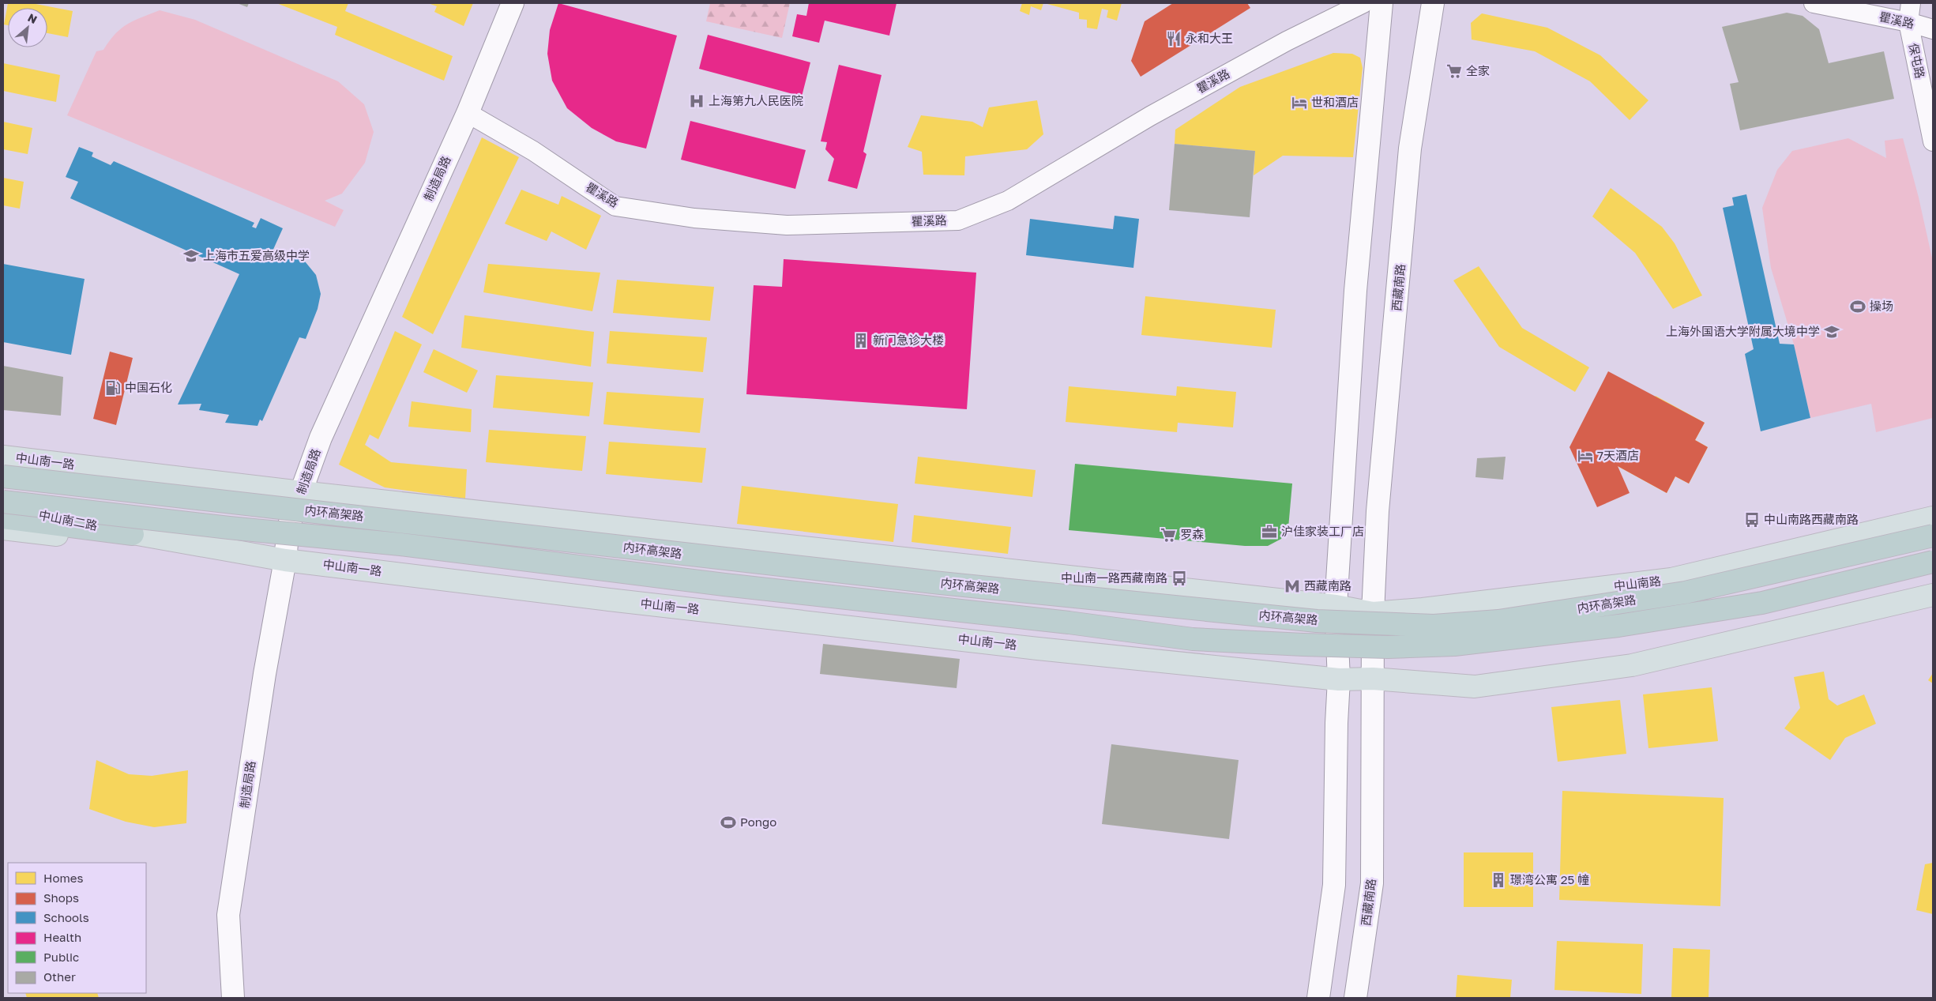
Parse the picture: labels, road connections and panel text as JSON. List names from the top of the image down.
{
  "streets": {
    "highway": ["内环高架路"],
    "main road": [
      "制造局路",
      "西藏南路",
      "中山南一路",
      "中山南二路",
      "中山南路"
    ],
    "street": ["瞿溪路", "保屯路"]
  },
  "crossings": [
    ["瞿溪路", "保屯路"],
    ["瞿溪路", "制造局路"],
    ["制造局路", "中山南一路"],
    ["西藏南路", "中山南路"],
    ["中山南一路", "中山南二路"],
    ["中山南一路", "中山南路"]
  ],
  "places": {
    "restaurant": ["永和大王"],
    "supermarket": ["全家", "罗森"],
    "hospital": ["上海第九人民医院"],
    "hotel": ["世和酒店", "7天酒店"],
    "school or university": ["上海市五爱高级中学", "上海外国语大学附属大境中学"],
    "sports": ["操场", "Pongo"],
    "building": ["新门急诊大楼", "璟湾公寓 25 幢"],
    "fuel station": ["中国石化"],
    "bus stop": ["中山南路西藏南路", "中山南一路西藏南路"],
    "office": ["沪佳家装工厂店"],
    "metro station": ["西藏南路"]
  },
  "legend": [
    "Homes",
    "Shops",
    "Schools",
    "Health",
    "Public",
    "Other"
  ],
  "north": "top right"
}
